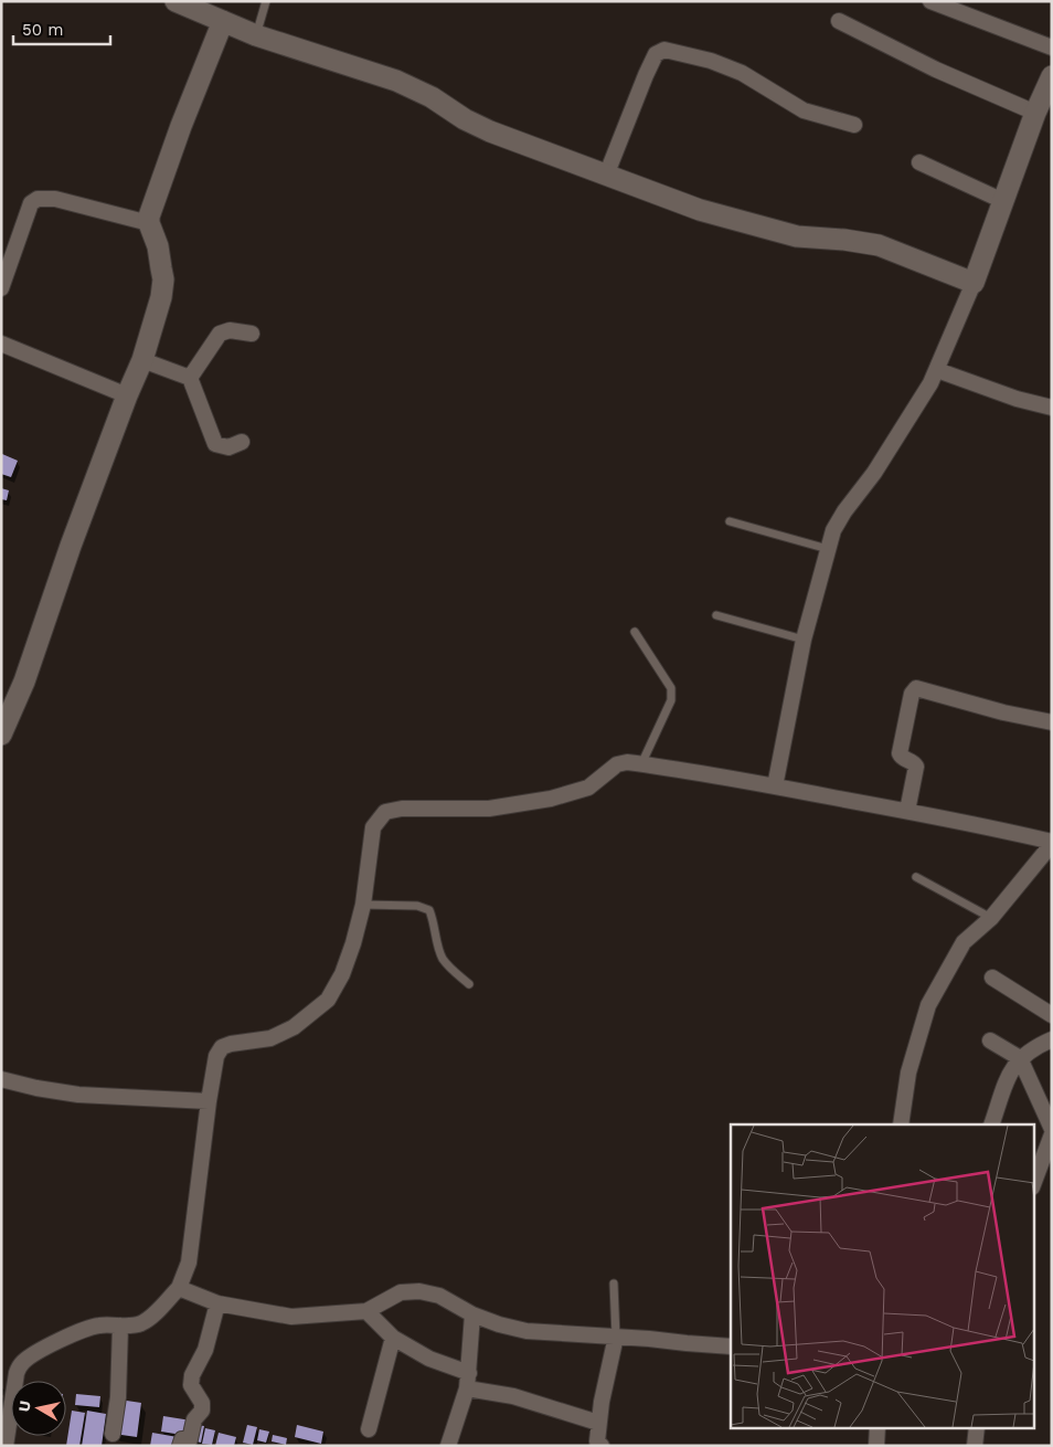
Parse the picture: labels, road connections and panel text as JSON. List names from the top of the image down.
{
  "scale_bar": "50 m",
  "north": "left"
}
